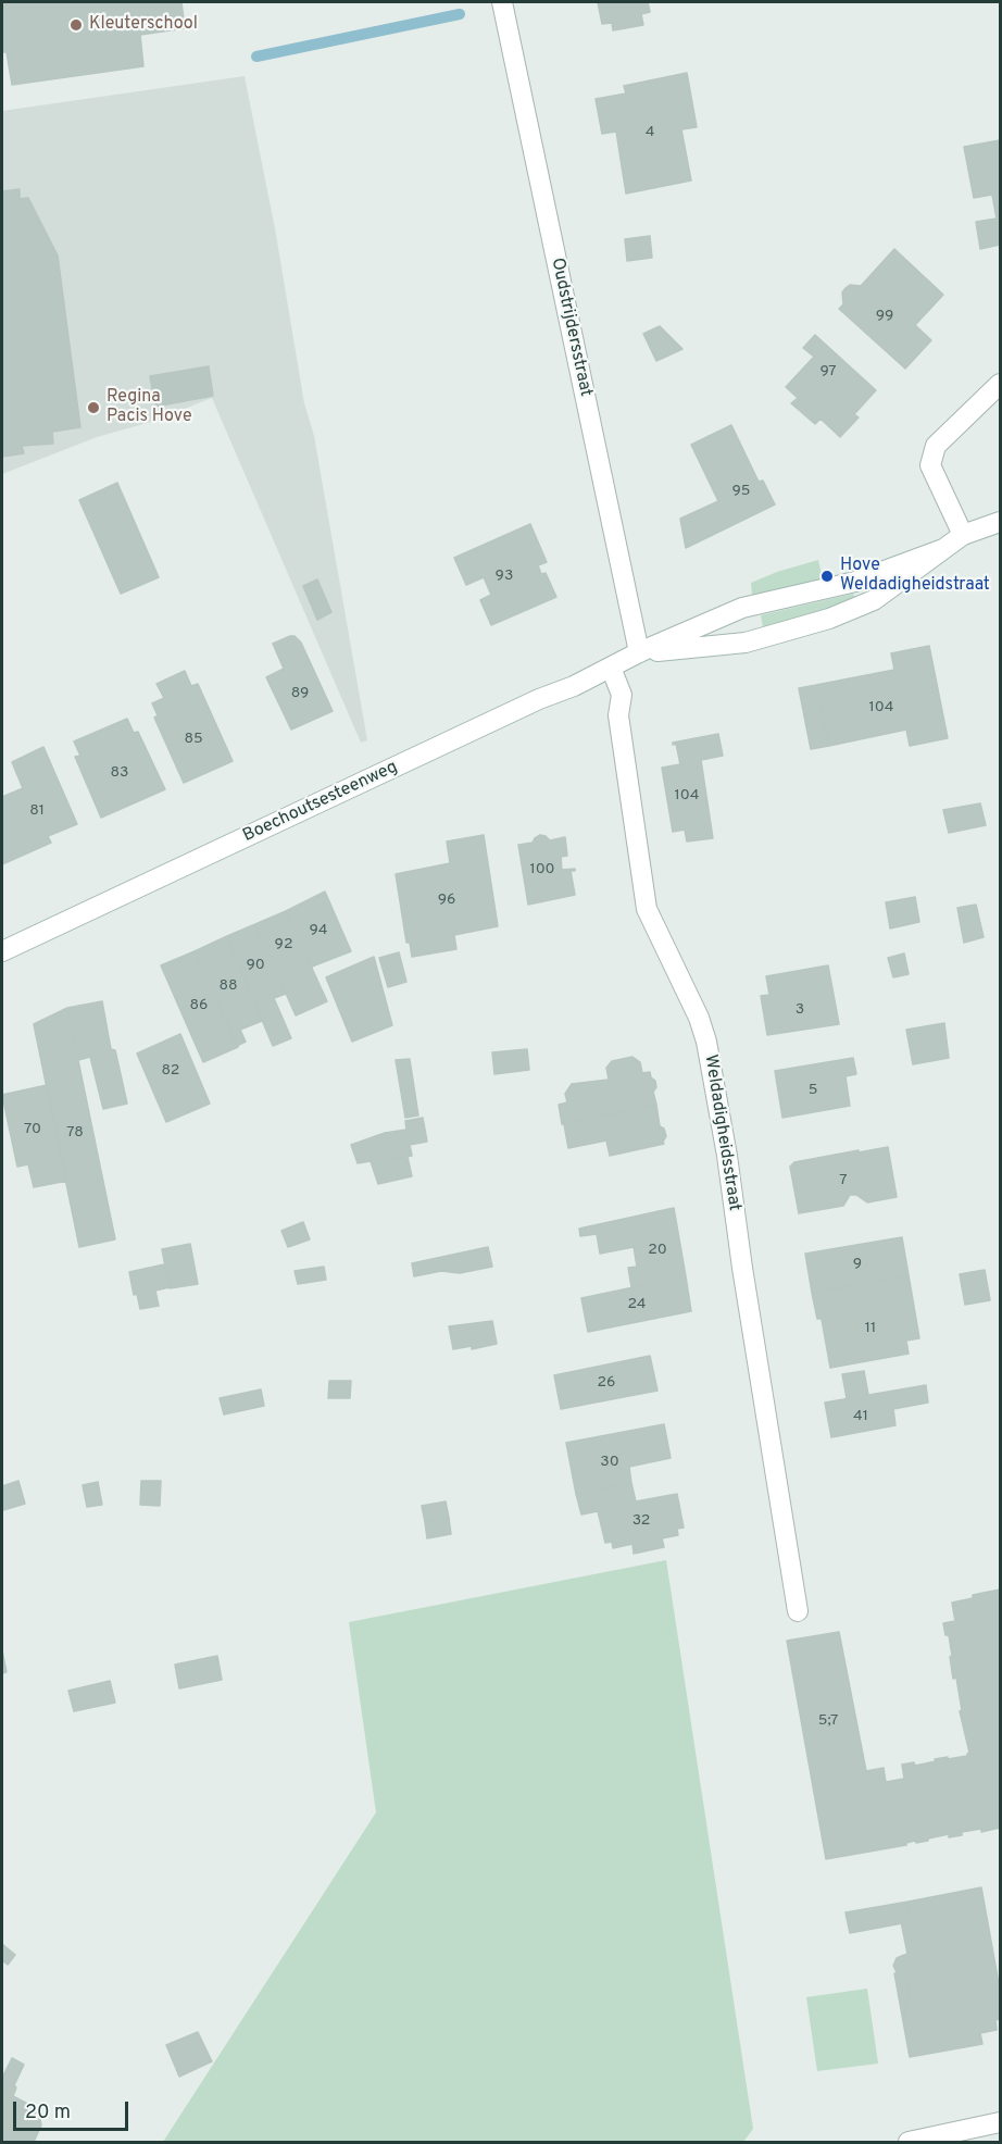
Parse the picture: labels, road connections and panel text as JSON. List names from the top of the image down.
{
  "streets": {
    "street": ["Oudstrijdersstraat", "Boechoutsesteenweg", "Weldadigheidsstraat"]
  },
  "crossings": [
    ["Oudstrijdersstraat", "Boechoutsesteenweg"],
    ["Boechoutsesteenweg", "Weldadigheidsstraat"]
  ],
  "places": ["Kleuterschool", "Regina Pacis Hove", "Hove Weldadigheidstraat"],
  "house_numbers": [
    "4",
    "99",
    "97",
    "95",
    "93",
    "89",
    "104",
    "85",
    "83",
    "104",
    "81",
    "100",
    "96",
    "94",
    "92",
    "90",
    "88",
    "86",
    "3",
    "82",
    "5",
    "70",
    "78",
    "7",
    "20",
    "9",
    "24",
    "11",
    "26",
    "41",
    "30",
    "32",
    "5;7"
  ],
  "scale_bar": "20 m"
}
